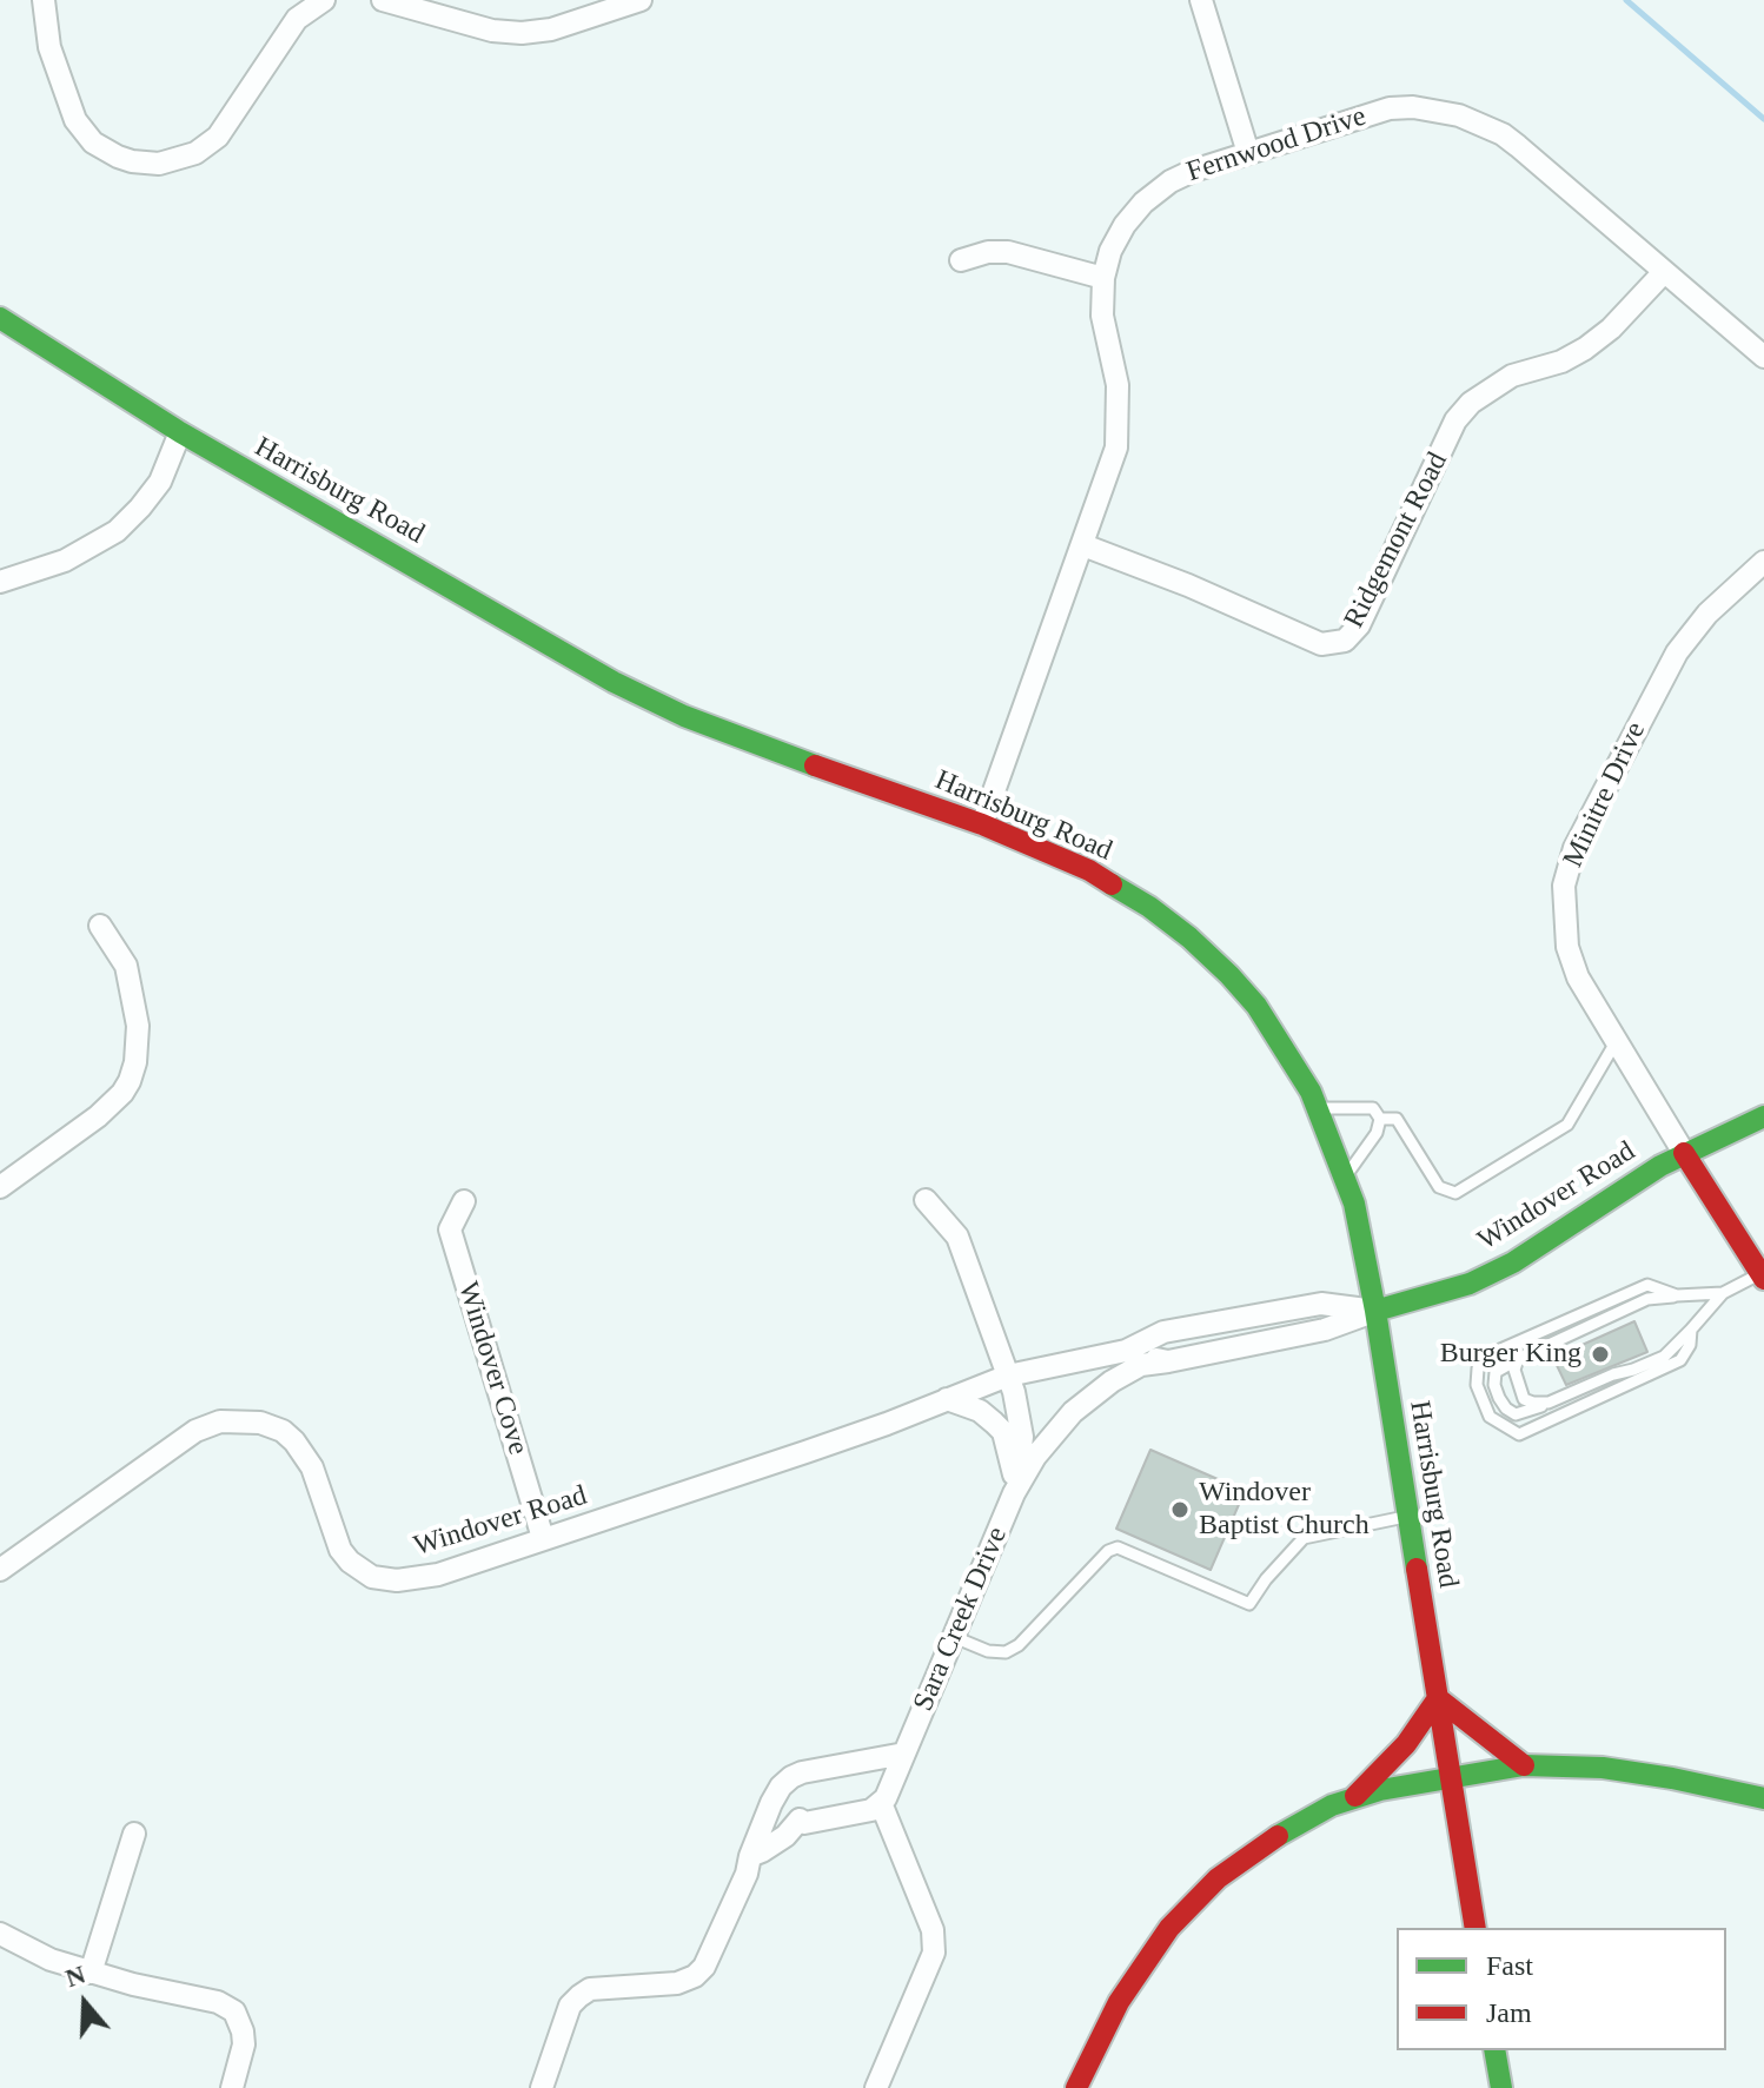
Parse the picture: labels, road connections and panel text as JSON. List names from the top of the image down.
{
  "streets": {
    "main road": ["Harrisburg Road", "Windover Road"],
    "street": [
      "Fernwood Drive",
      "Ridgemont Road",
      "Minitre Drive",
      "Windover Cove",
      "Sara Creek Drive"
    ]
  },
  "crossings": [
    ["Fernwood Drive", "Harrisburg Road"],
    ["Fernwood Drive", "Ridgemont Road"],
    ["Harrisburg Road", "Windover Road"],
    ["Minitre Drive", "Windover Road"],
    ["Windover Road", "Windover Cove"],
    ["Windover Road", "Sara Creek Drive"]
  ],
  "places": ["Burger King", "Windover Baptist Church"],
  "legend": ["Fast", "Jam"],
  "north": "top"
}
